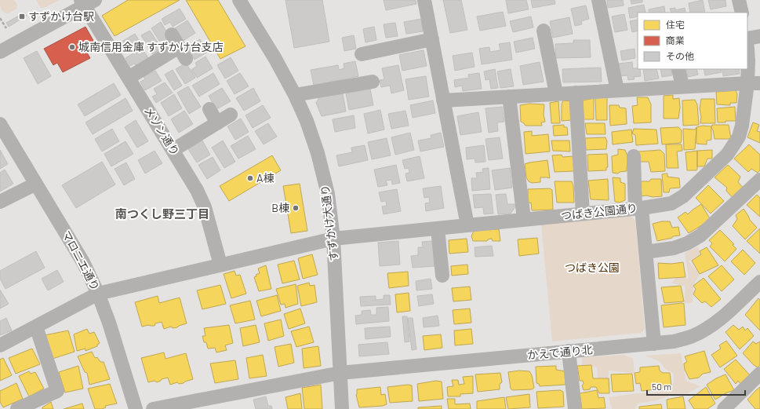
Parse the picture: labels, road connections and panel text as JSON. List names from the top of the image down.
{
  "streets": {
    "street": [
      "メゾン通り",
      "つばき公園通り",
      "すずかけ大通り",
      "マロニエ通り",
      "かえで通り北"
    ]
  },
  "crossings": [
    ["メゾン通り", "つばき公園通り"],
    ["つばき公園通り", "すずかけ大通り"],
    ["つばき公園通り", "マロニエ通り"],
    ["すずかけ大通り", "かえで通り北"]
  ],
  "districts": ["南つくし野三丁目"],
  "parks": ["つばき公園"],
  "places": {
    "transit": ["すずかけ台駅"],
    "other": ["城南信用金庫 すずかけ台支店", "A棟", "B棟"]
  },
  "legend": ["住宅", "商業", "その他"],
  "scale_bar": "50 m"
}
